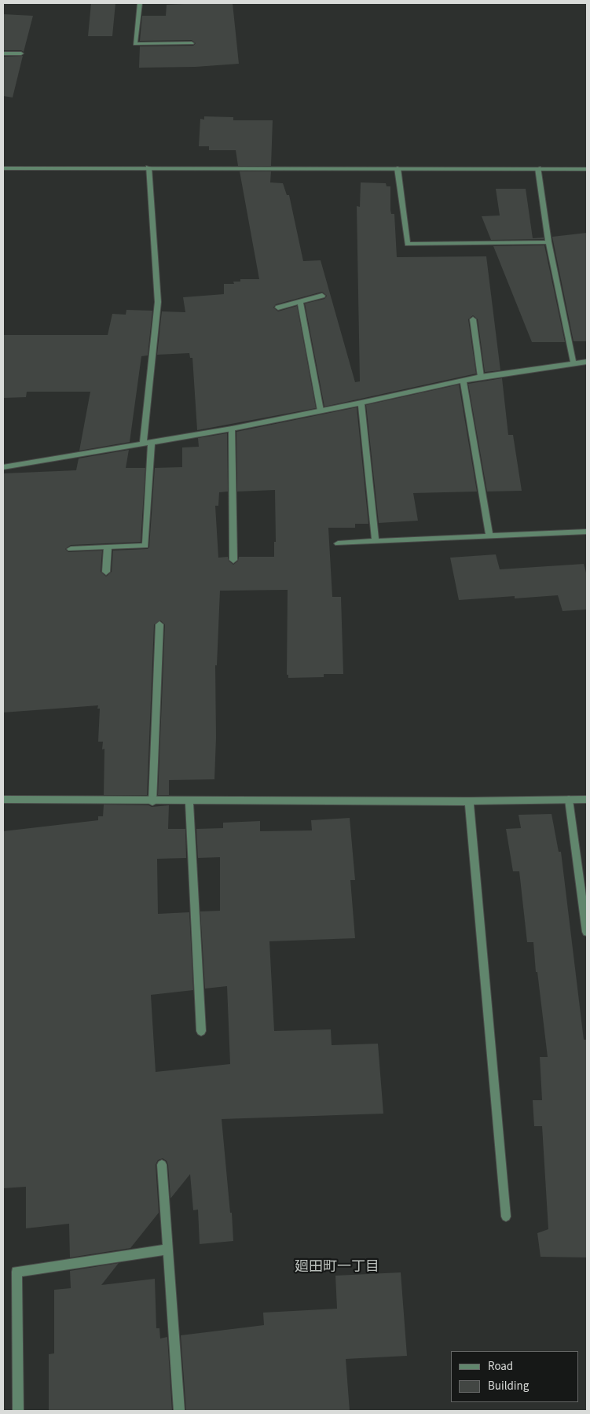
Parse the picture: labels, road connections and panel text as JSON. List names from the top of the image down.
{
  "districts": ["廻田町一丁目"],
  "legend": ["Road", "Building"]
}
